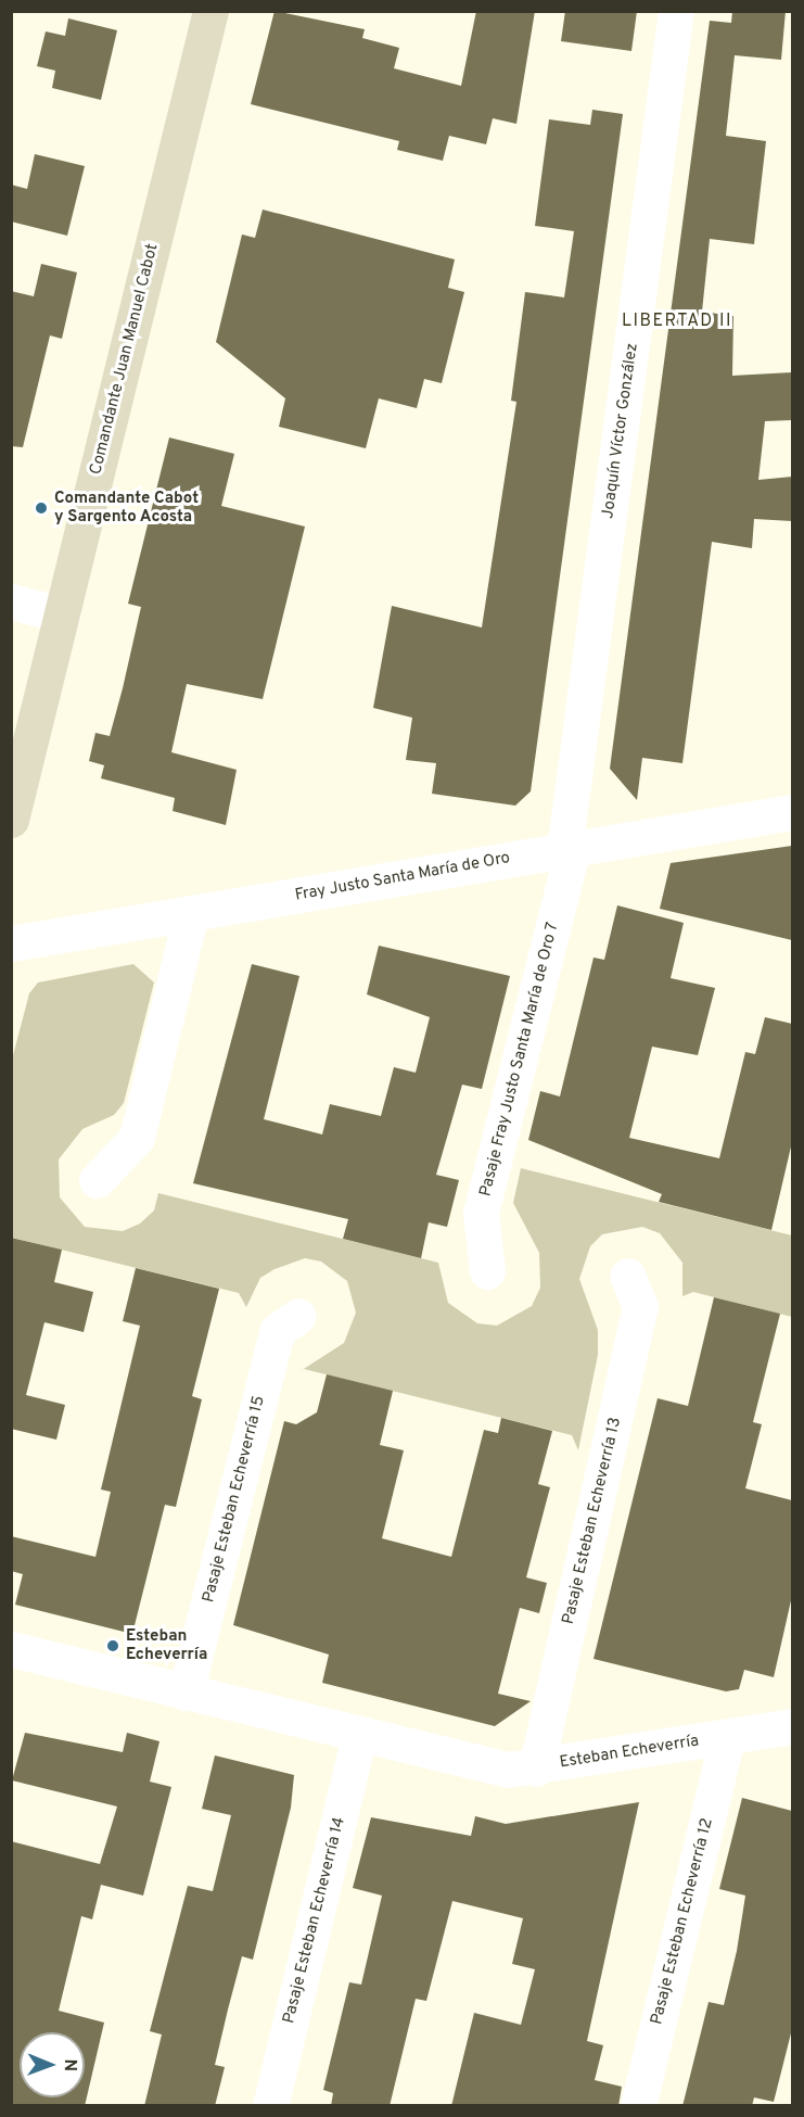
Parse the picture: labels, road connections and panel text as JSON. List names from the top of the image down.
{
  "streets": {
    "main road": ["Comandante Juan Manuel Cabot"],
    "street": [
      "Joaquín Víctor González",
      "Fray Justo Santa María de Oro",
      "Pasaje Fray Justo Santa María de Oro 7",
      "Pasaje Esteban Echeverría 15",
      "Pasaje Esteban Echeverría 13",
      "Esteban Echeverría",
      "Pasaje Esteban Echeverría 14",
      "Pasaje Esteban Echeverría 12"
    ]
  },
  "crossings": [
    ["Joaquín Víctor González", "Fray Justo Santa María de Oro"],
    ["Joaquín Víctor González", "Pasaje Fray Justo Santa María de Oro 7"],
    ["Fray Justo Santa María de Oro", "Pasaje Fray Justo Santa María de Oro 7"],
    ["Pasaje Esteban Echeverría 15", "Esteban Echeverría"],
    ["Pasaje Esteban Echeverría 13", "Esteban Echeverría"],
    ["Esteban Echeverría", "Pasaje Esteban Echeverría 14"],
    ["Esteban Echeverría", "Pasaje Esteban Echeverría 12"]
  ],
  "districts": ["LIBERTAD II"],
  "places": ["Comandante Cabot y Sargento Acosta", "Esteban Echeverría"],
  "north": "right"
}
